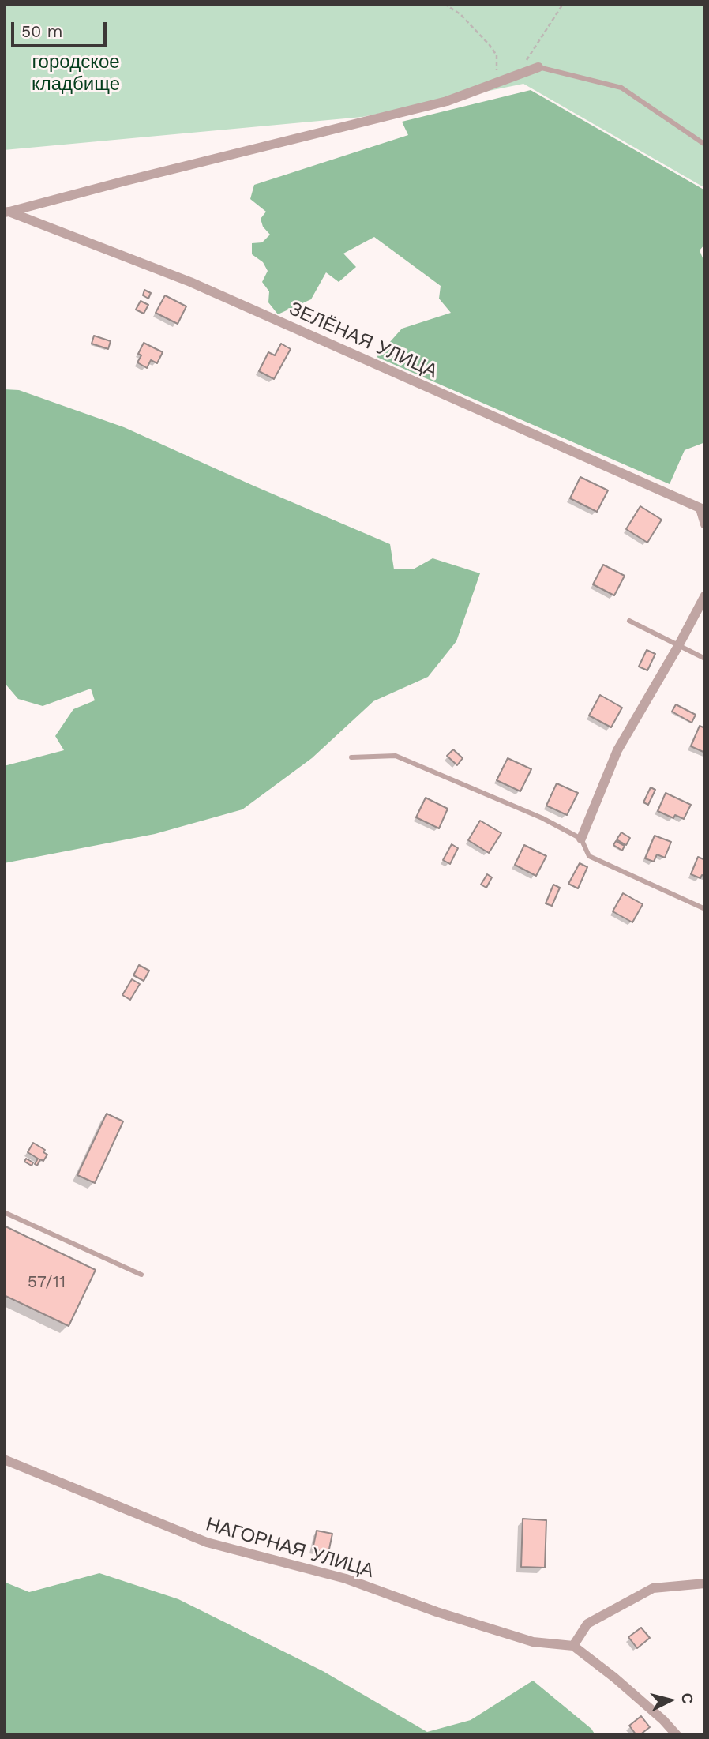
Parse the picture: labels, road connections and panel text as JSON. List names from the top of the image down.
{
  "streets": {
    "street": ["ЗЕЛЁНАЯ УЛИЦА", "НАГОРНАЯ УЛИЦА"]
  },
  "parks": ["городское кладбище"],
  "house_numbers": ["57/11"],
  "scale_bar": "50 m",
  "north": "right"
}
